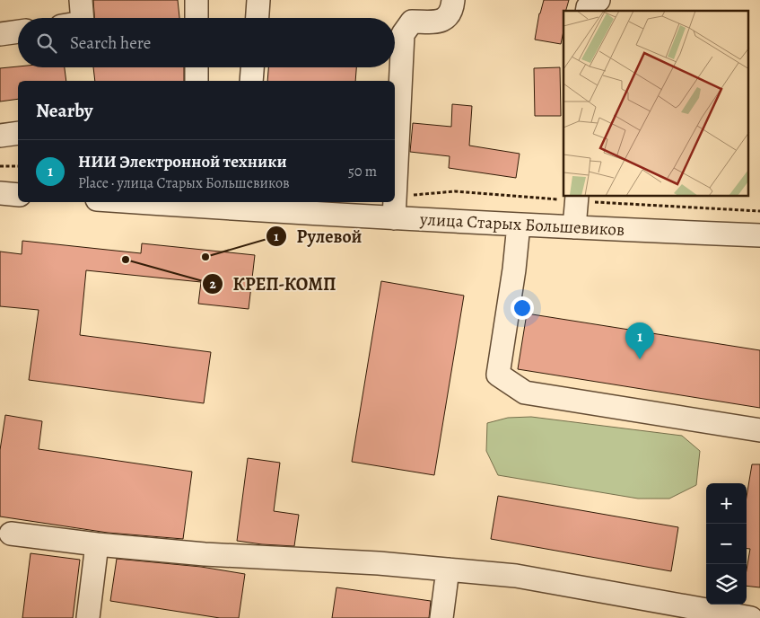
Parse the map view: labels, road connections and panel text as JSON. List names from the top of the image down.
{
  "streets": {
    "street": ["улица Старых Большевиков"]
  },
  "places": ["Рулевой", "КРЕП-КОМП"],
  "page": {
    "search": "Search here",
    "heading": "Nearby",
    "list": [
      {
        "mark": "1",
        "name": "НИИ Электронной техники",
        "note": "Place · улица Старых Большевиков",
        "value": "50 m"
      }
    ],
    "pins": "1",
    "map_buttons": ["+", "−"]
  }
}
